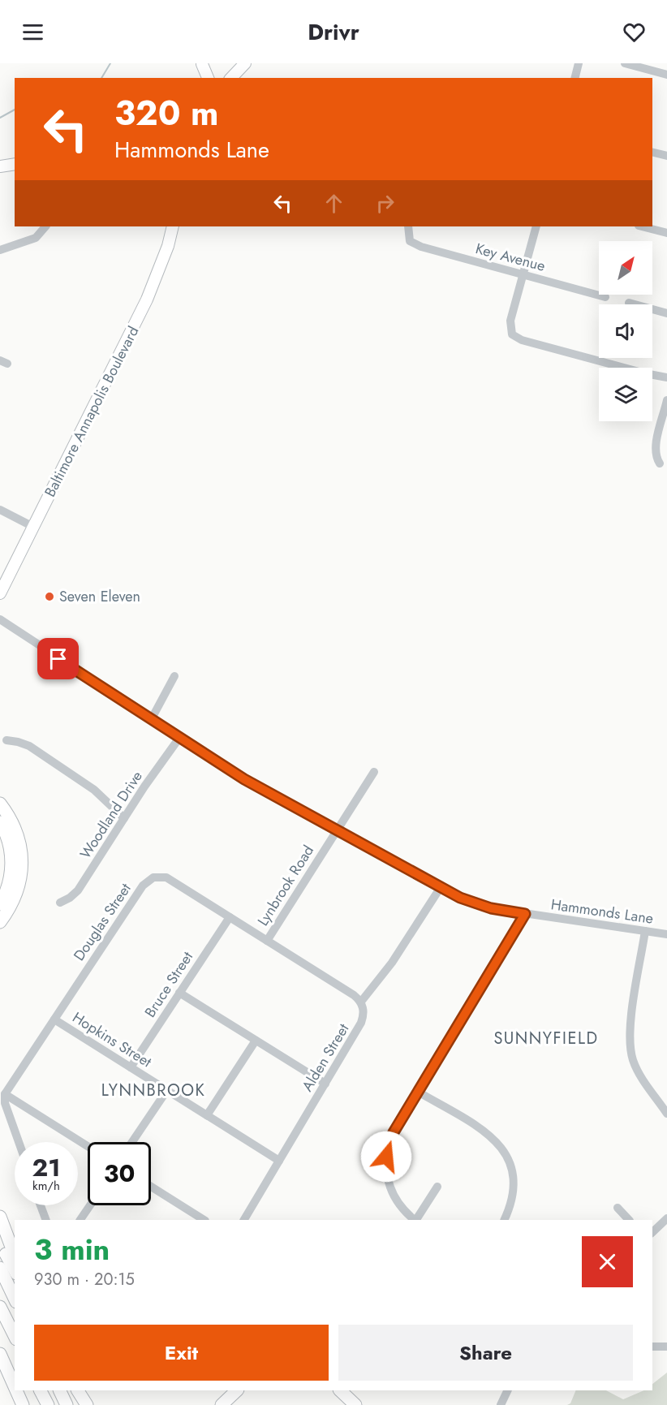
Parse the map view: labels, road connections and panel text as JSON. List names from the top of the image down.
{
  "streets": {
    "main road": ["Baltimore Annapolis Boulevard"],
    "street": [
      "Key Avenue",
      "Woodland Drive",
      "Lynbrook Road",
      "Hammonds Lane",
      "Douglas Street",
      "Bruce Street",
      "Hopkins Street",
      "Alden Street"
    ]
  },
  "crossings": [
    ["Woodland Drive", "Hammonds Lane"],
    ["Lynbrook Road", "Hammonds Lane"],
    ["Lynbrook Road", "Douglas Street"],
    ["Douglas Street", "Bruce Street"],
    ["Douglas Street", "Hopkins Street"],
    ["Bruce Street", "Hopkins Street"],
    ["Hopkins Street", "Alden Street"]
  ],
  "districts": ["SUNNYFIELD", "LYNNBROOK"],
  "places": ["Seven Eleven"],
  "north": "top right",
  "page": {
    "header": "Drivr",
    "turn": ["320 m", "Hammonds Lane"],
    "speed": "21 km/h",
    "limit": "30",
    "heading": ["3 min", "930 m · 20:15"],
    "buttons": ["Exit", "Share"]
  }
}
